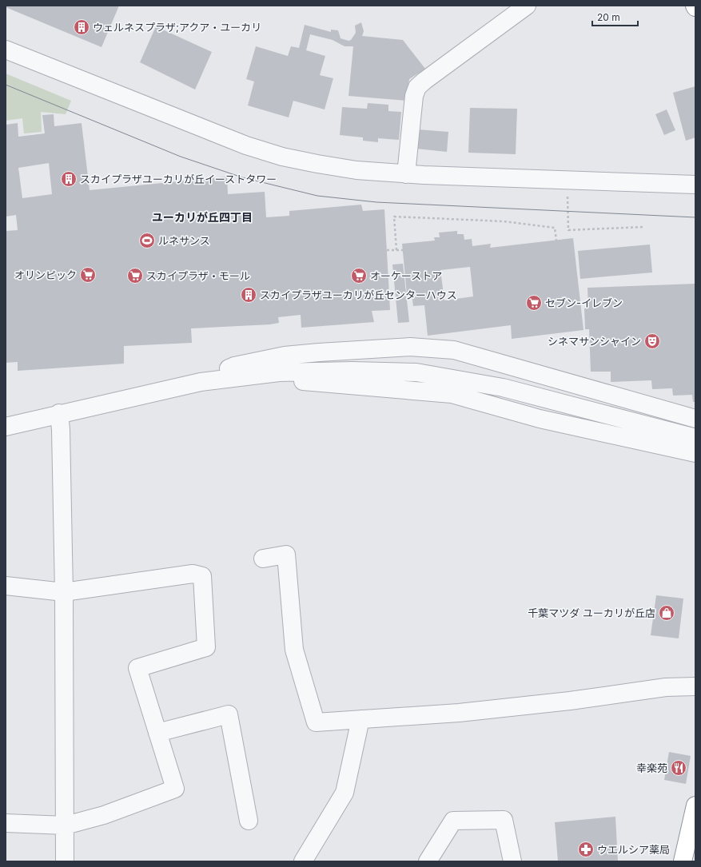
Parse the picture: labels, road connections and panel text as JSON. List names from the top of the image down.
{
  "districts": ["ユーカリが丘四丁目"],
  "places": {
    "building": ["ウェルネスプラザ;アクア・ユーカリ", "スカイプラザユーカリが丘イーストタワー", "スカイプラザユーカリが丘センターハウス"],
    "sports": ["ルネサンス"],
    "supermarket": [
      "オリンピック",
      "スカイプラザ・モール",
      "オーケーストア",
      "セブン-イレブン"
    ],
    "theatre": ["シネマサンシャイン"],
    "shop": ["千葉マツダ ユーカリが丘店"],
    "restaurant": ["幸楽苑"],
    "pharmacy": ["ウエルシア薬局"]
  },
  "scale_bar": "20 m"
}
